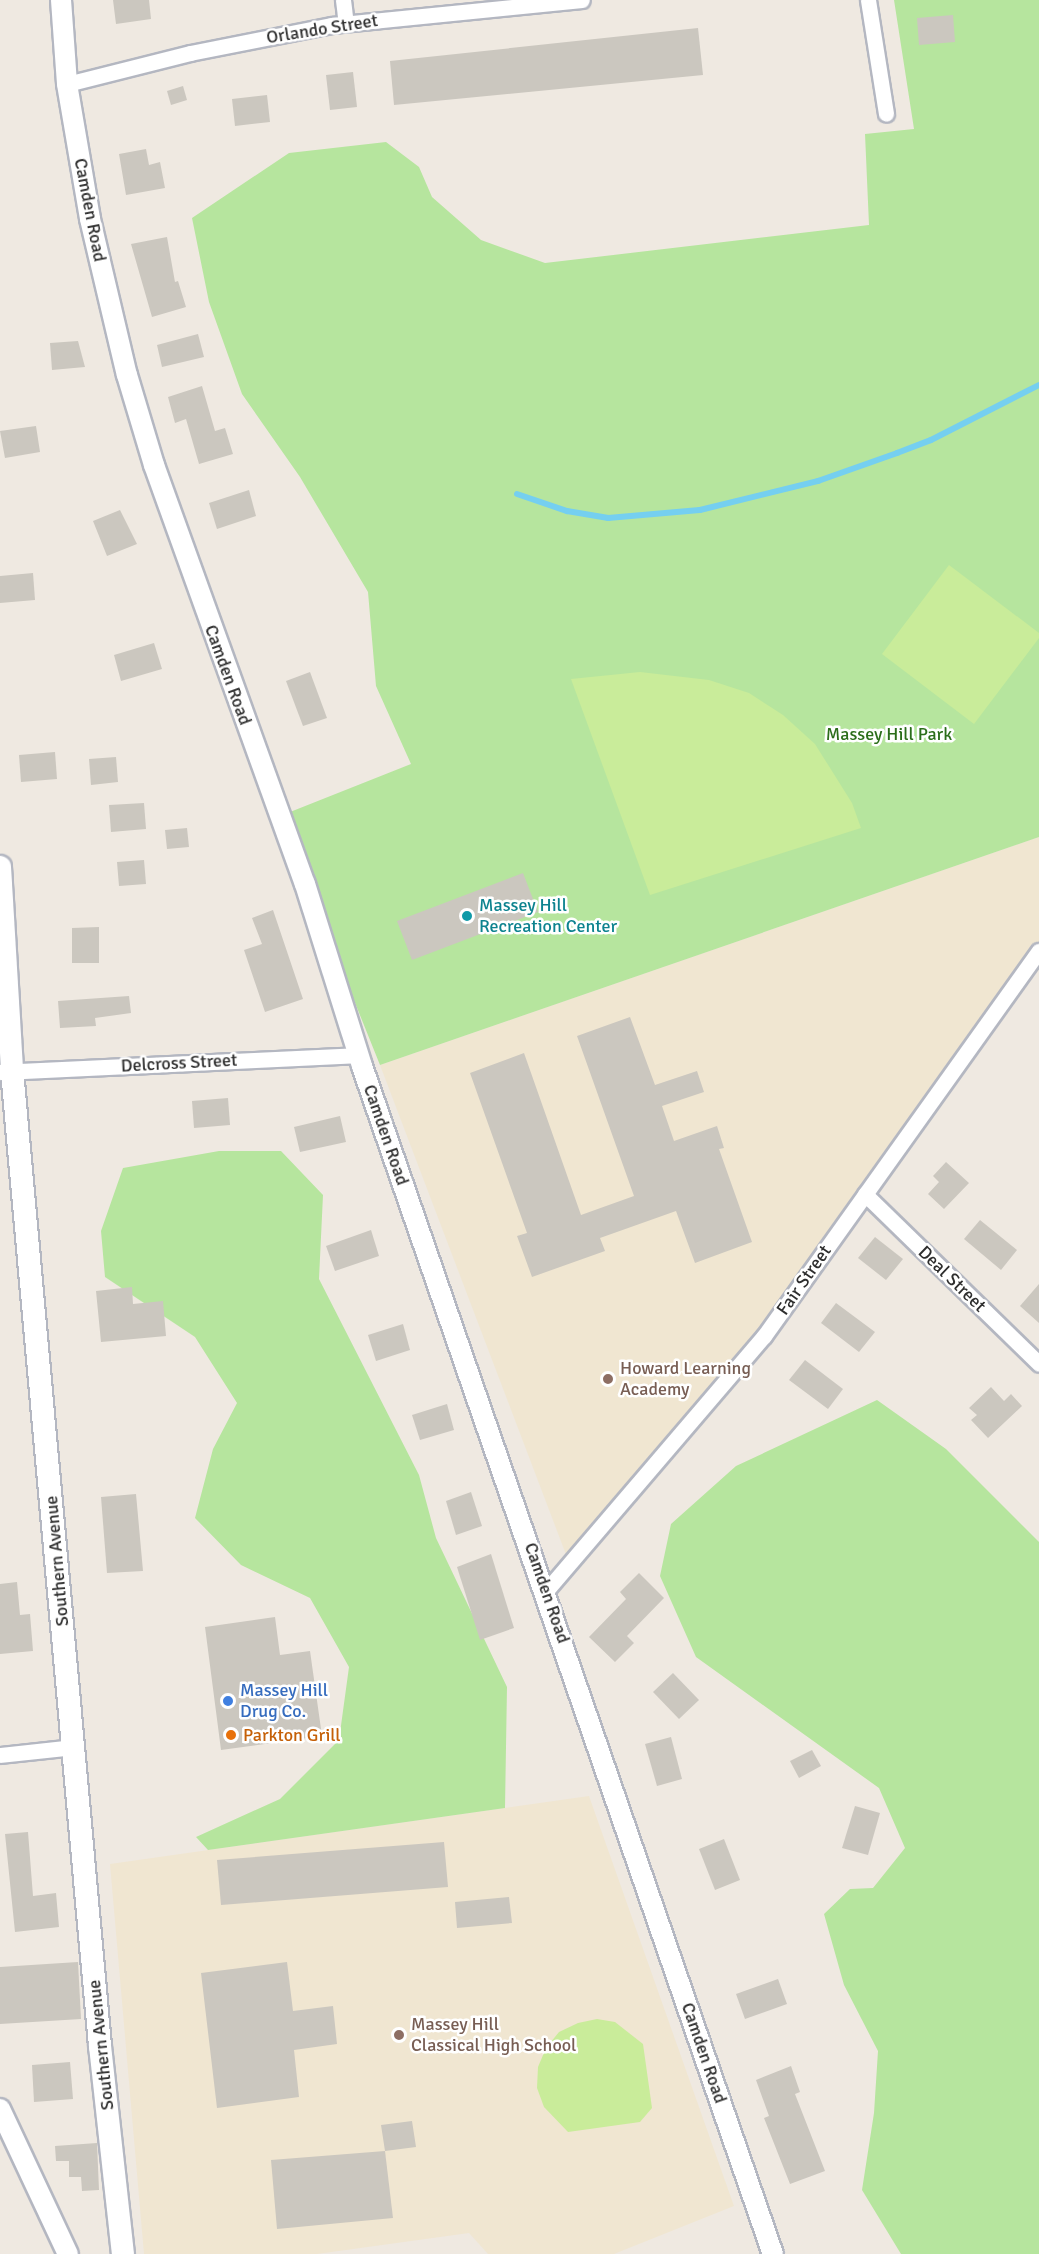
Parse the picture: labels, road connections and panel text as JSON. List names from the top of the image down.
{
  "streets": {
    "main road": ["Southern Avenue"],
    "street": [
      "Orlando Street",
      "Camden Road",
      "Delcross Street",
      "Deal Street",
      "Fair Street"
    ]
  },
  "crossings": [
    ["Orlando Street", "Camden Road"],
    ["Camden Road", "Delcross Street"],
    ["Camden Road", "Fair Street"],
    ["Delcross Street", "Southern Avenue"],
    ["Deal Street", "Fair Street"]
  ],
  "parks": ["Massey Hill Park"],
  "places": [
    "Massey Hill Recreation Center",
    "Howard Learning Academy",
    "Massey Hill Drug Co.",
    "Parkton Grill",
    "Massey Hill Classical High School"
  ]
}
